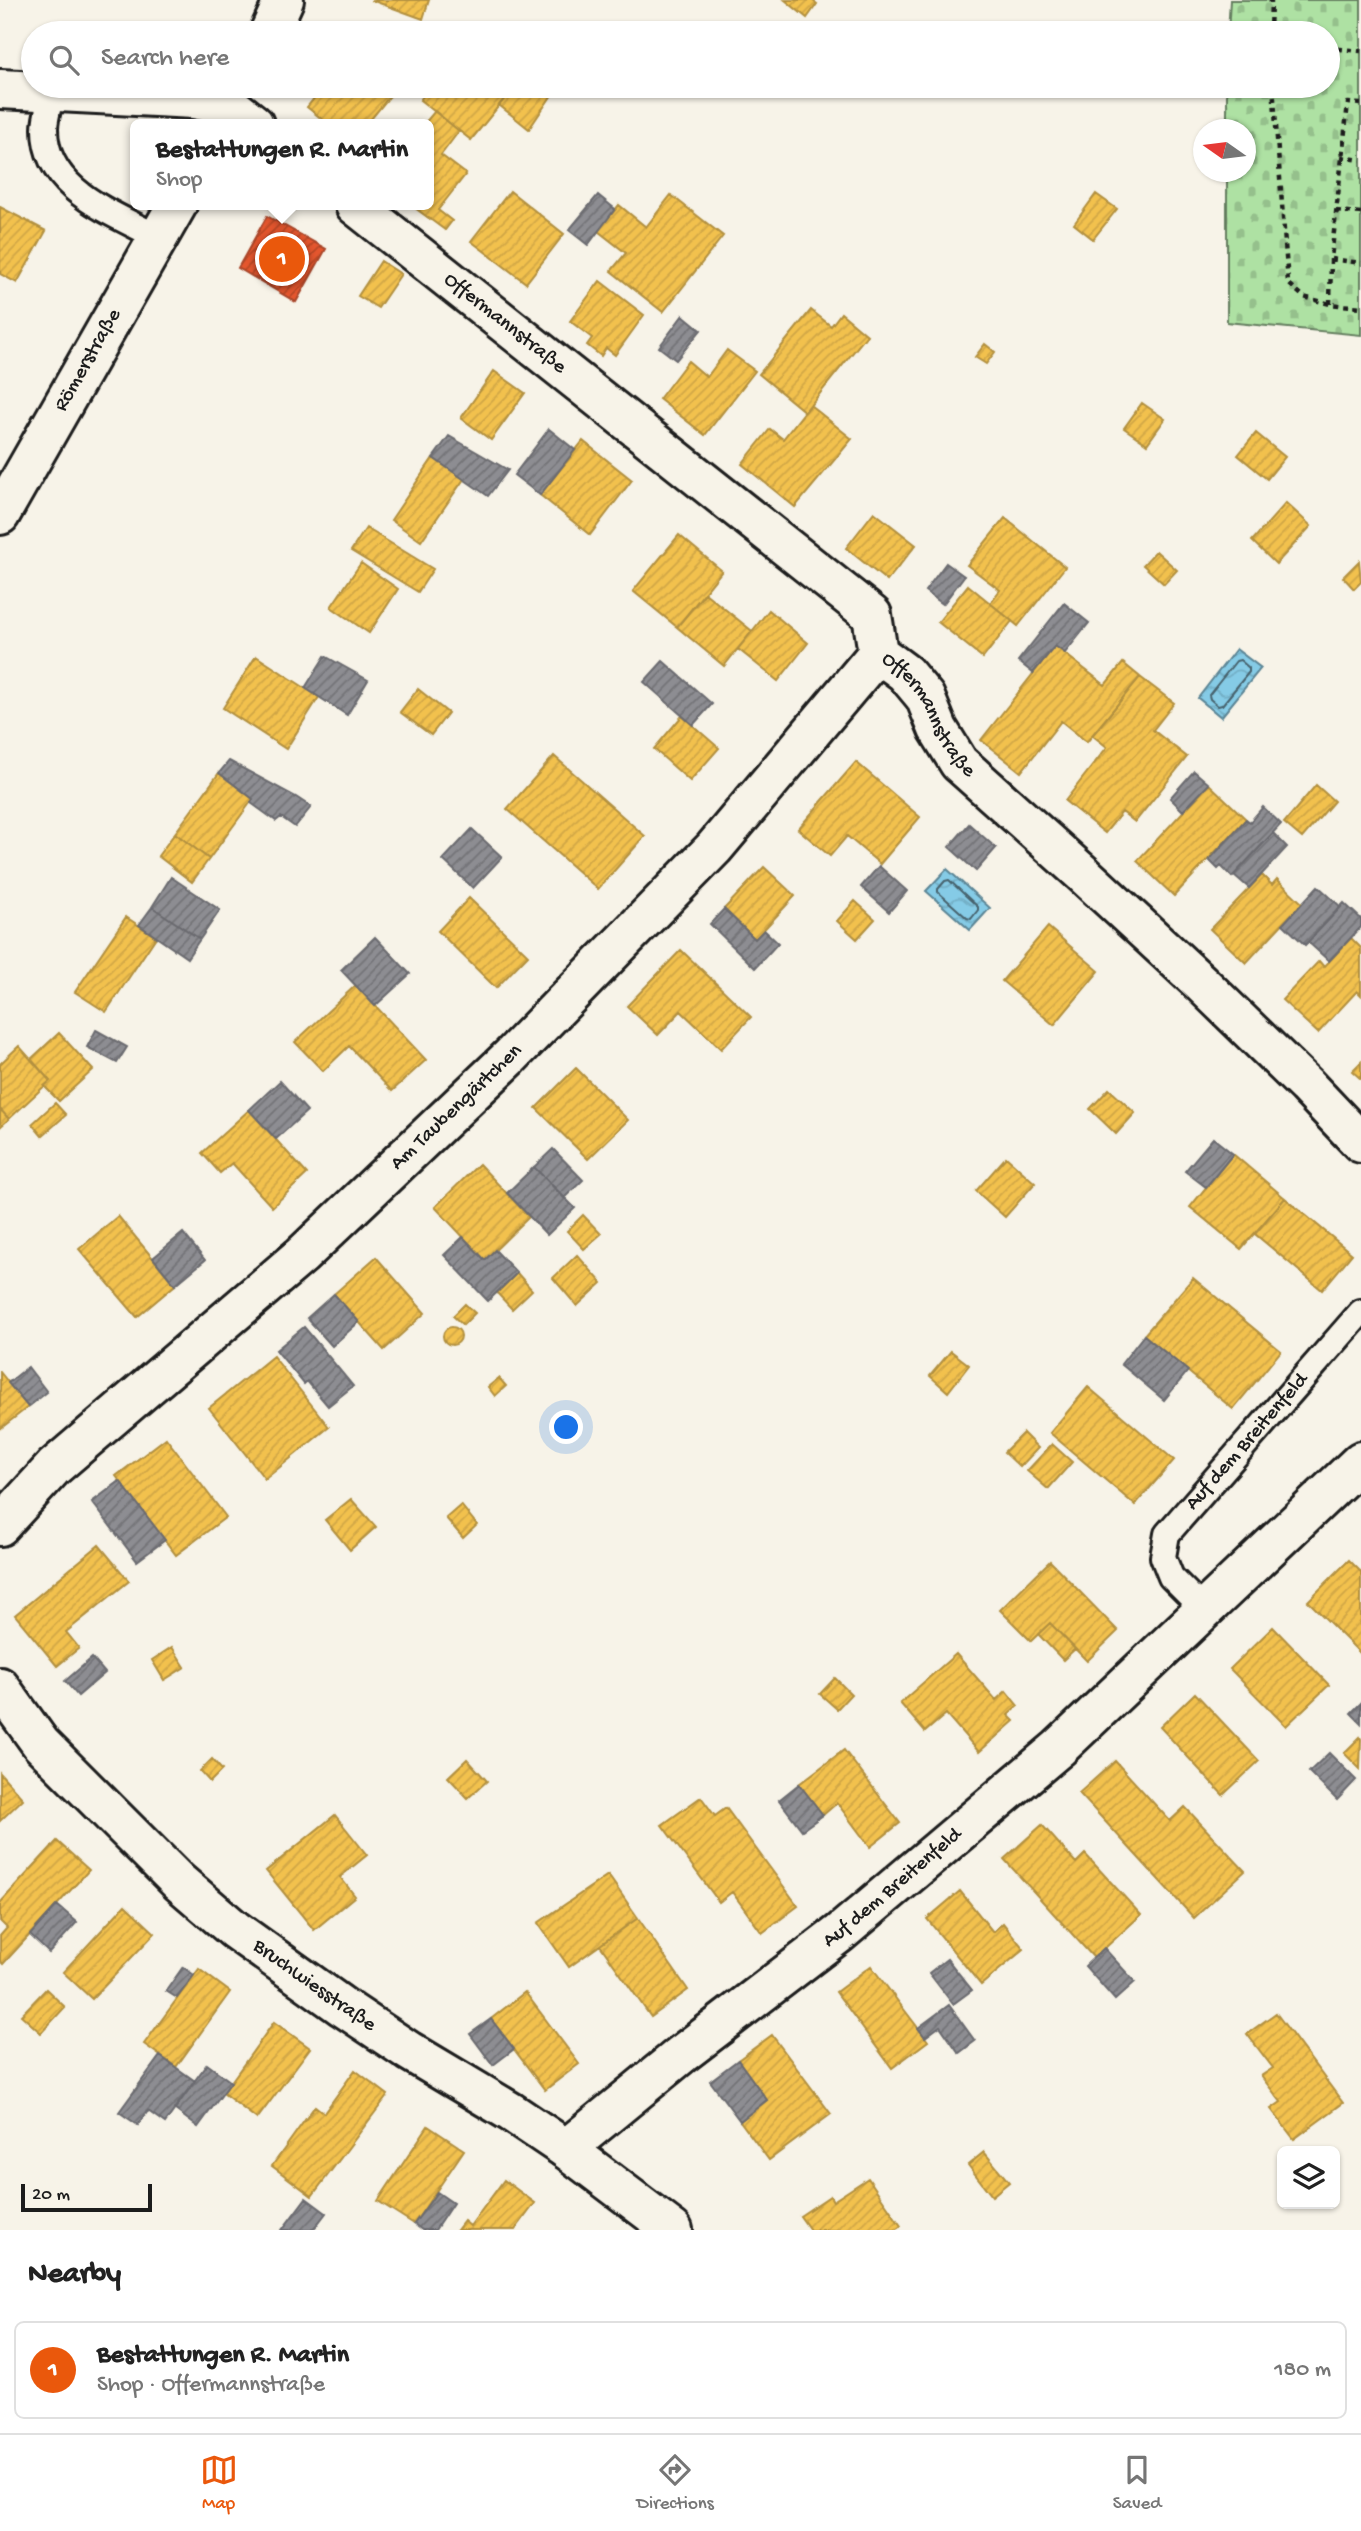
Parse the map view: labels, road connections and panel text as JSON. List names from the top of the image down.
{
  "streets": {
    "street": [
      "Offermannstraße",
      "Römerstraße",
      "Am Taubengärtchen",
      "Auf dem Breitenfeld",
      "Bruchwiesstraße"
    ]
  },
  "crossings": [
    ["Offermannstraße", "Am Taubengärtchen"],
    ["Auf dem Breitenfeld", "Bruchwiesstraße"]
  ],
  "scale_bar": "20 m",
  "north": "left",
  "page": {
    "search": "Search here",
    "popup": ["Bestattungen R. Martin", "Shop"],
    "pins": "1",
    "scale": "20 m",
    "heading": "Nearby",
    "list": [
      {
        "mark": "1",
        "name": "Bestattungen R. Martin",
        "note": "Shop · Offermannstraße",
        "value": "180 m"
      }
    ],
    "nav": ["Map", "Directions", "Saved"]
  }
}
